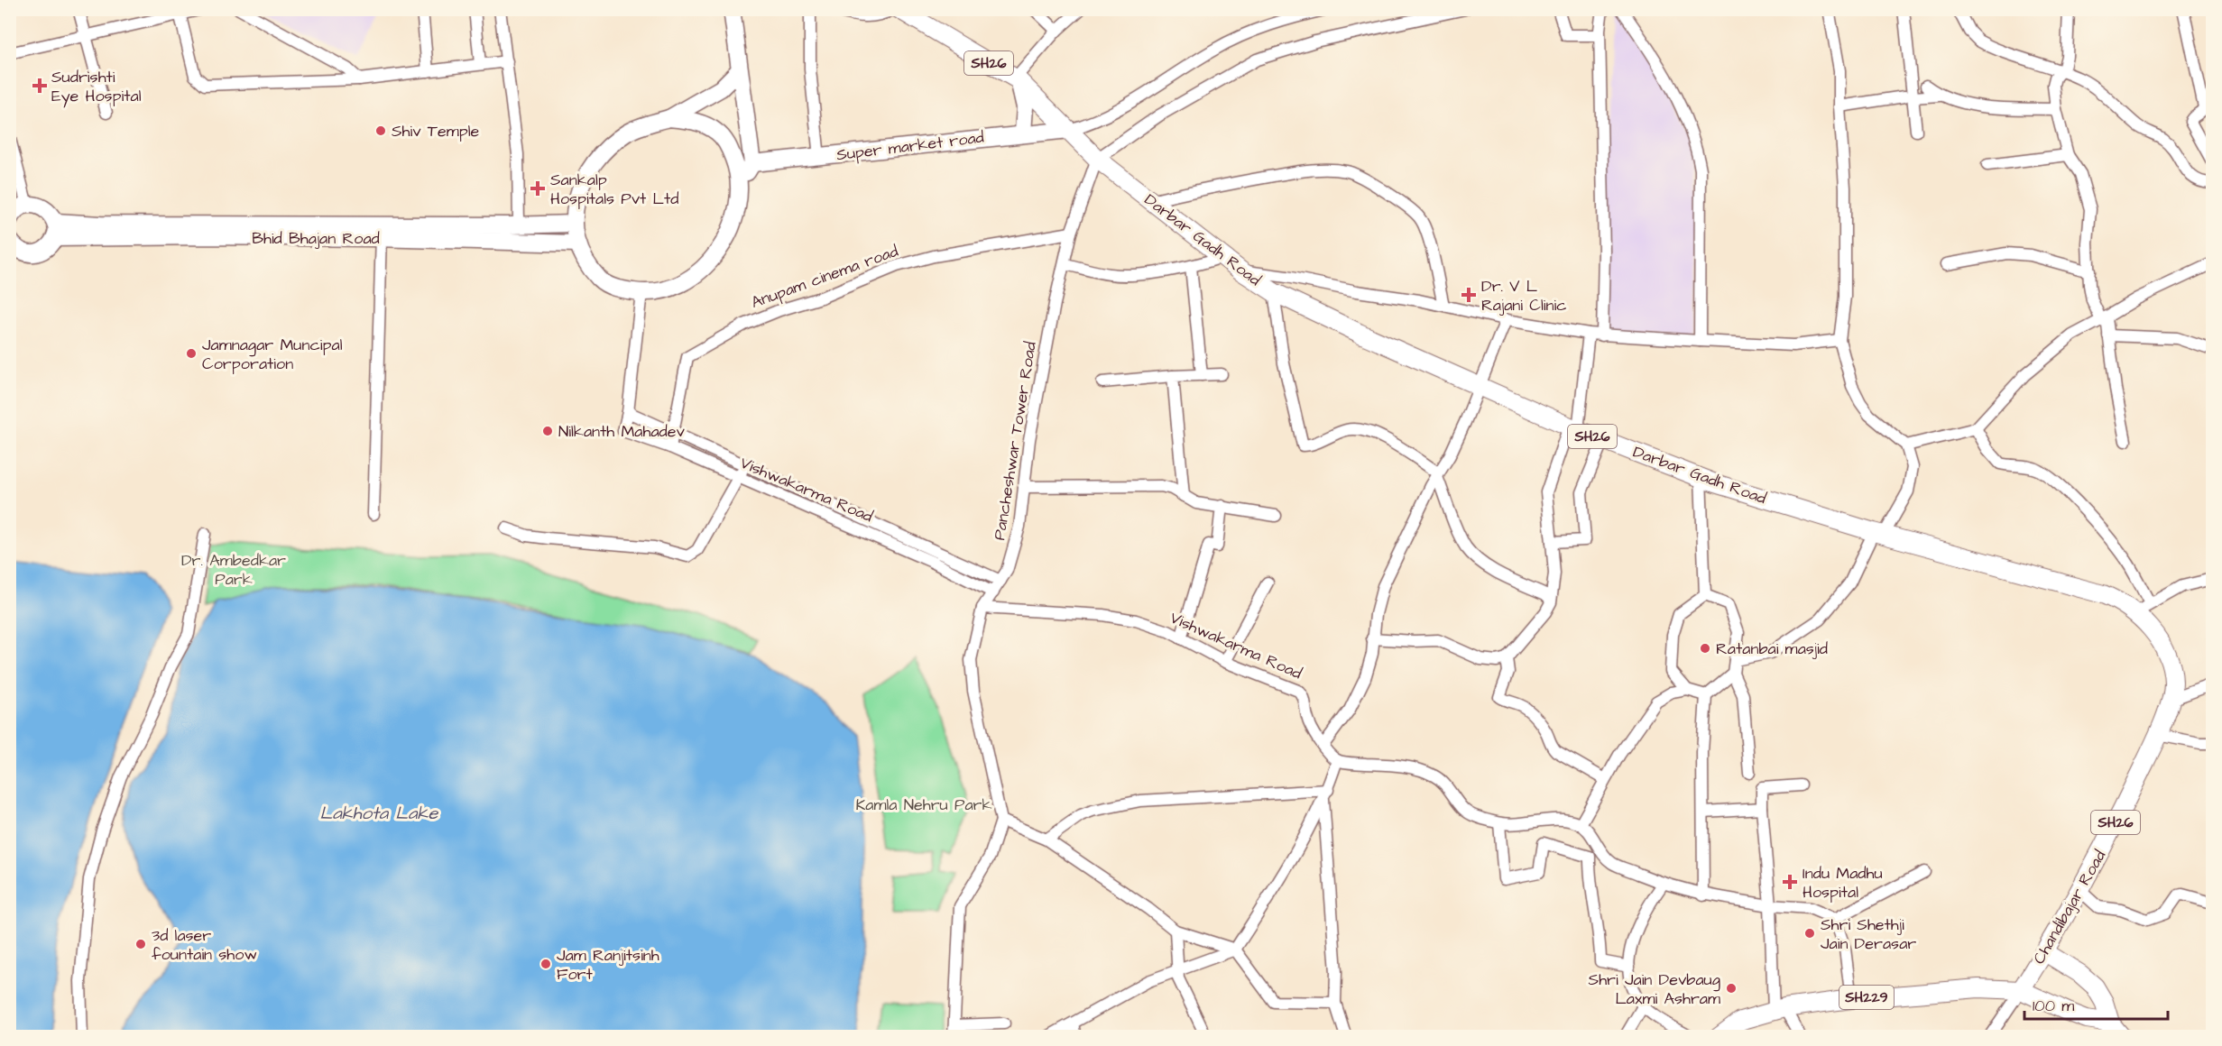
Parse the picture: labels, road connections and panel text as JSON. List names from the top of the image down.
{
  "streets": {
    "main road": [
      "SH26",
      "Super market road",
      "Bhid Bhajan Road",
      "Darbar Gadh Road",
      "Chandibajar Road",
      "SH229"
    ],
    "street": ["Anupam cinema road", "Pancheshwar Tower Road", "Vishwakarma Road"]
  },
  "crossings": [
    ["SH26", "Super market road"],
    ["SH26", "Darbar Gadh Road"],
    ["Super market road", "Darbar Gadh Road"],
    ["Bhid Bhajan Road", "Vishwakarma Road"],
    ["Darbar Gadh Road", "Pancheshwar Tower Road"],
    ["Darbar Gadh Road", "Chandibajar Road"],
    ["Anupam cinema road", "Pancheshwar Tower Road"],
    ["Anupam cinema road", "Vishwakarma Road"],
    ["Pancheshwar Tower Road", "Vishwakarma Road"],
    ["Chandibajar Road", "SH229"]
  ],
  "water": ["Lakhota Lake"],
  "parks": ["Dr. Ambedkar Park", "Kamla Nehru Park"],
  "places": {
    "health": [
      "Sudrishti Eye Hospital",
      "Sankalp Hospitals Pvt Ltd",
      "Dr. V L Rajani Clinic",
      "Indu Madhu Hospital"
    ],
    "other": [
      "Shiv Temple",
      "Jamnagar Muncipal Corporation",
      "Nilkanth Mahadev",
      "Ratanbai masjid",
      "Shri Shethji Jain Derasar",
      "3d laser fountain show",
      "Jam Ranjitsinh Fort",
      "Shri Jain Devbaug Laxmi Ashram"
    ]
  },
  "scale_bar": "100 m"
}
